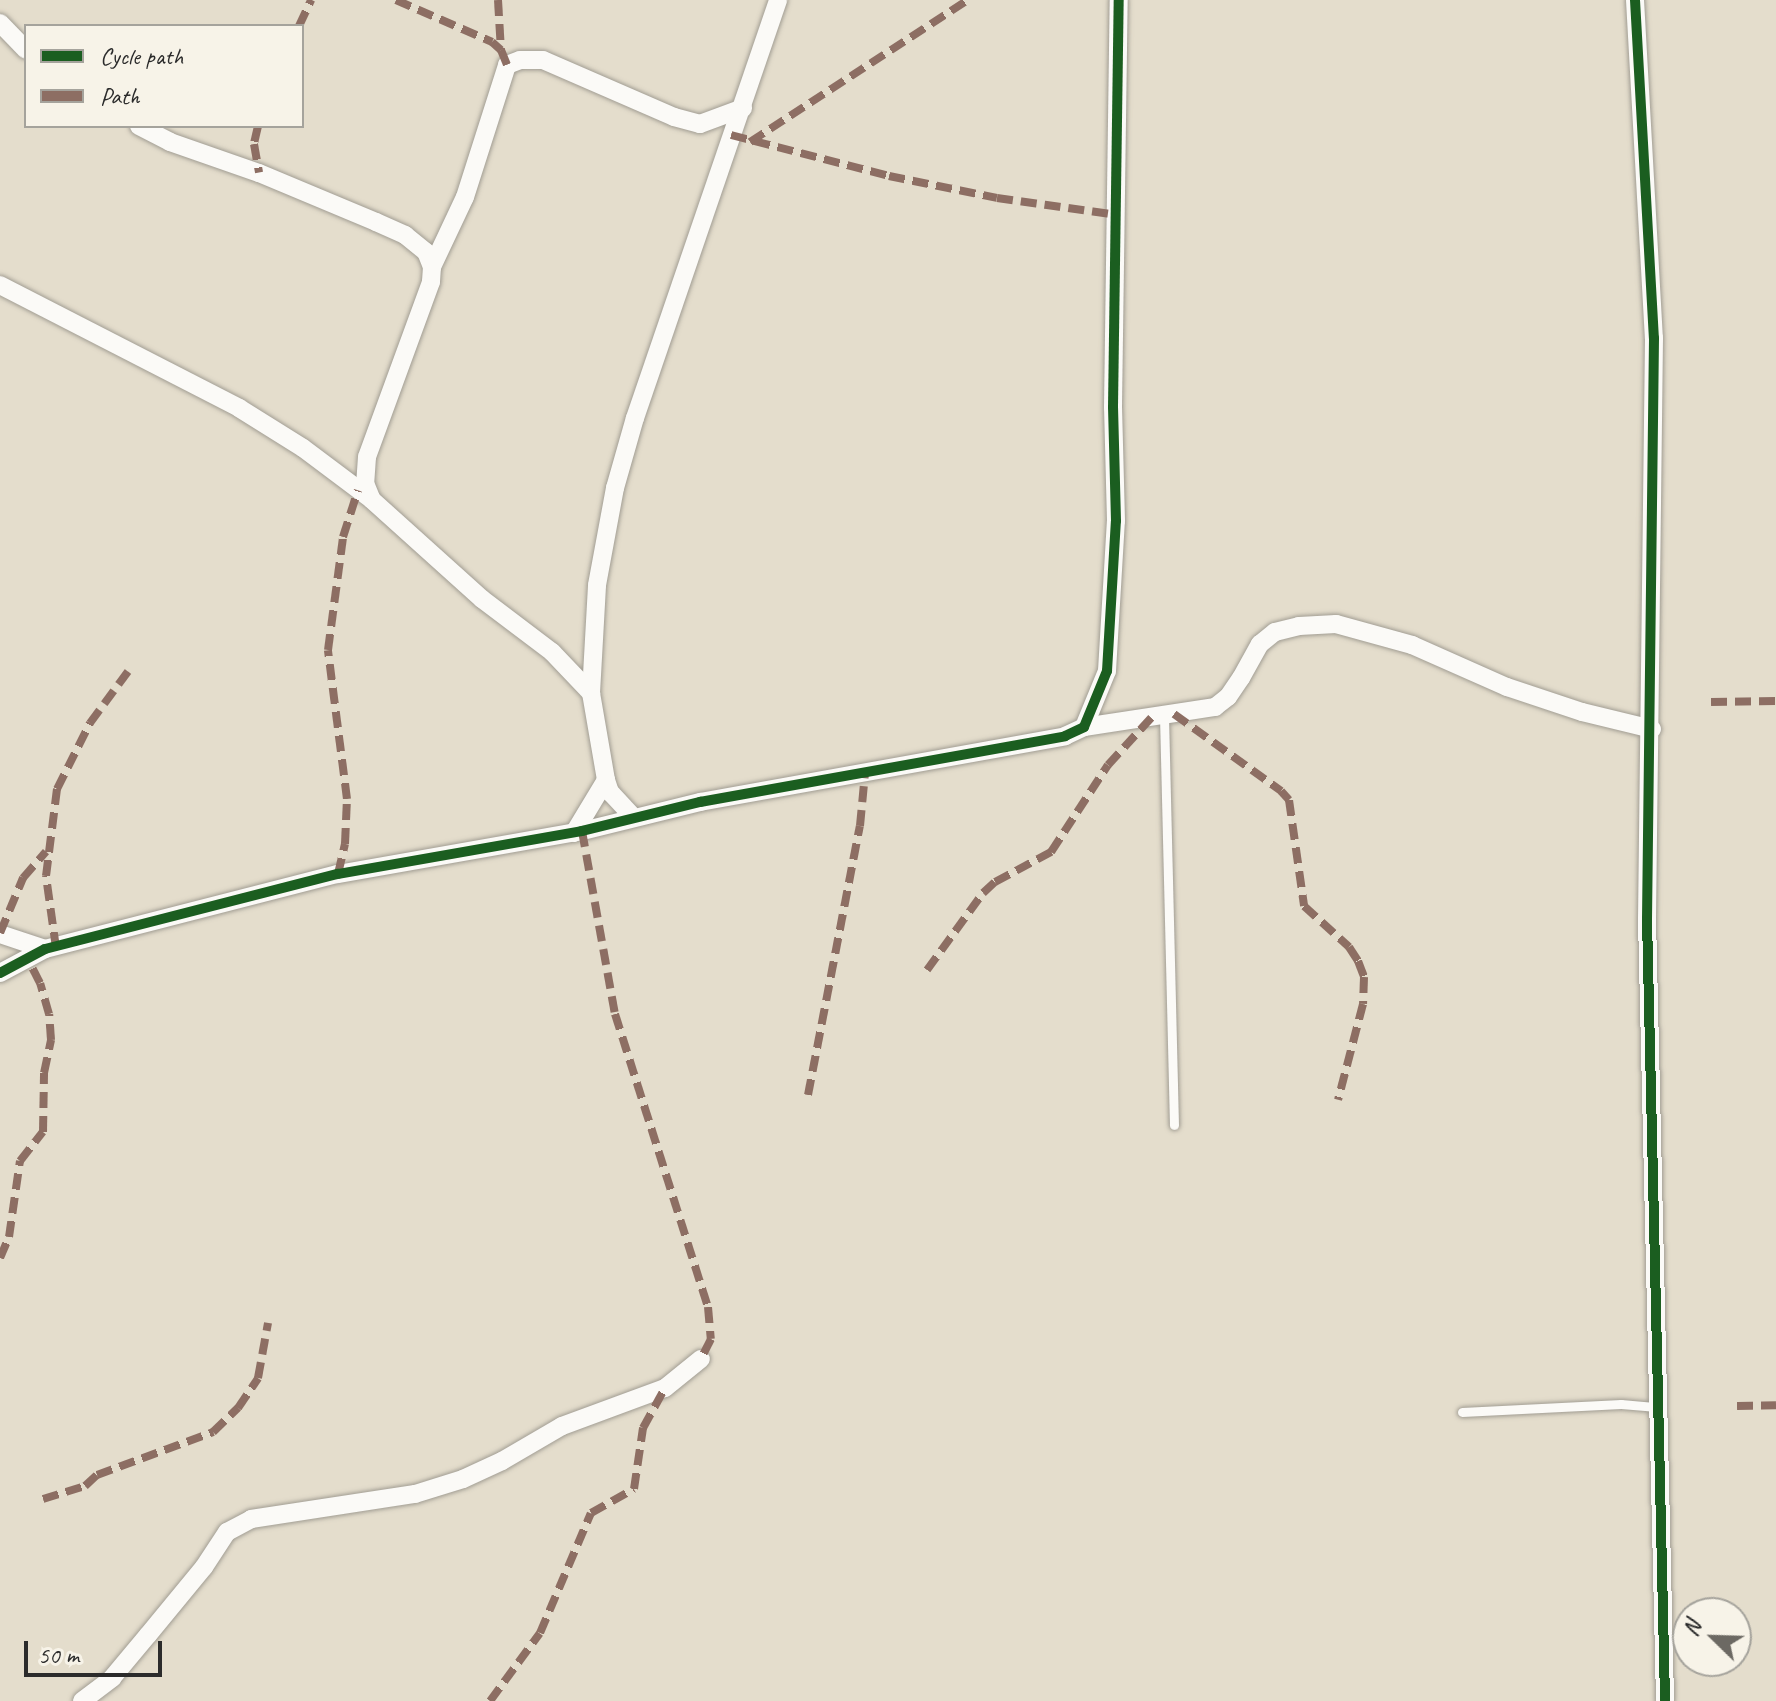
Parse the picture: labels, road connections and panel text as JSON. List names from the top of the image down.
{
  "legend": ["Cycle path", "Path"],
  "scale_bar": "50 m",
  "north": "top left"
}
